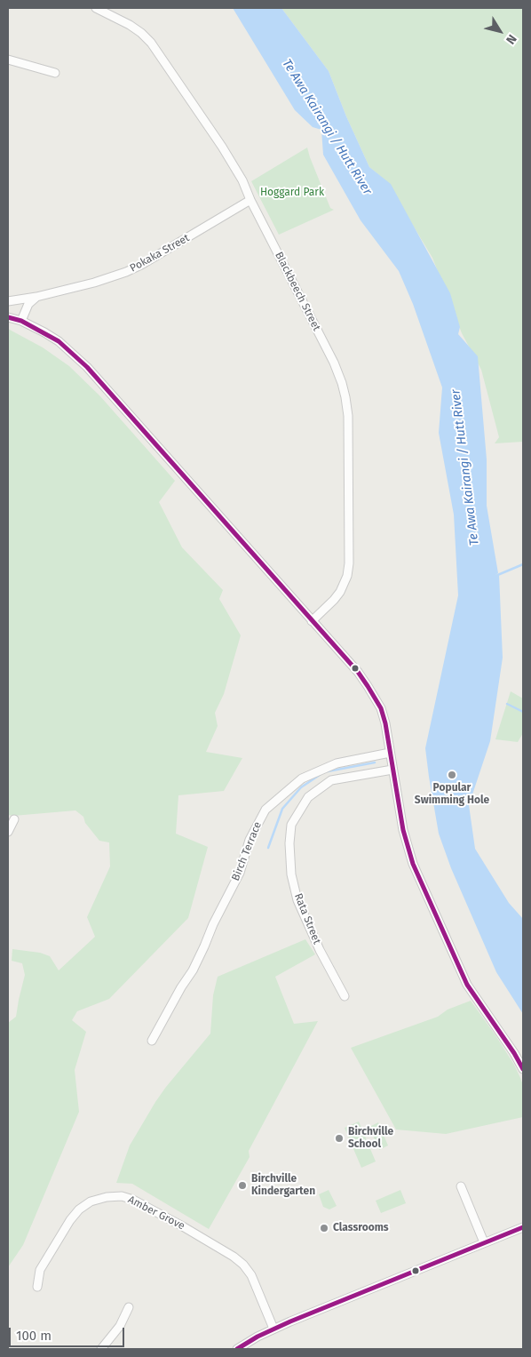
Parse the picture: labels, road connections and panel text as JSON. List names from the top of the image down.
{
  "streets": {
    "street": [
      "Pokaka Street",
      "Blackbeech Street",
      "Birch Terrace",
      "Rata Street",
      "Amber Grove"
    ]
  },
  "crossings": [
    ["Pokaka Street", "Blackbeech Street"]
  ],
  "water": ["Te Awa Kairangi / Hutt River"],
  "parks": ["Hoggard Park"],
  "places": [
    "Popular Swimming Hole",
    "Birchville School",
    "Birchville Kindergarten",
    "Classrooms"
  ],
  "scale_bar": "100 m",
  "north": "bottom right"
}
